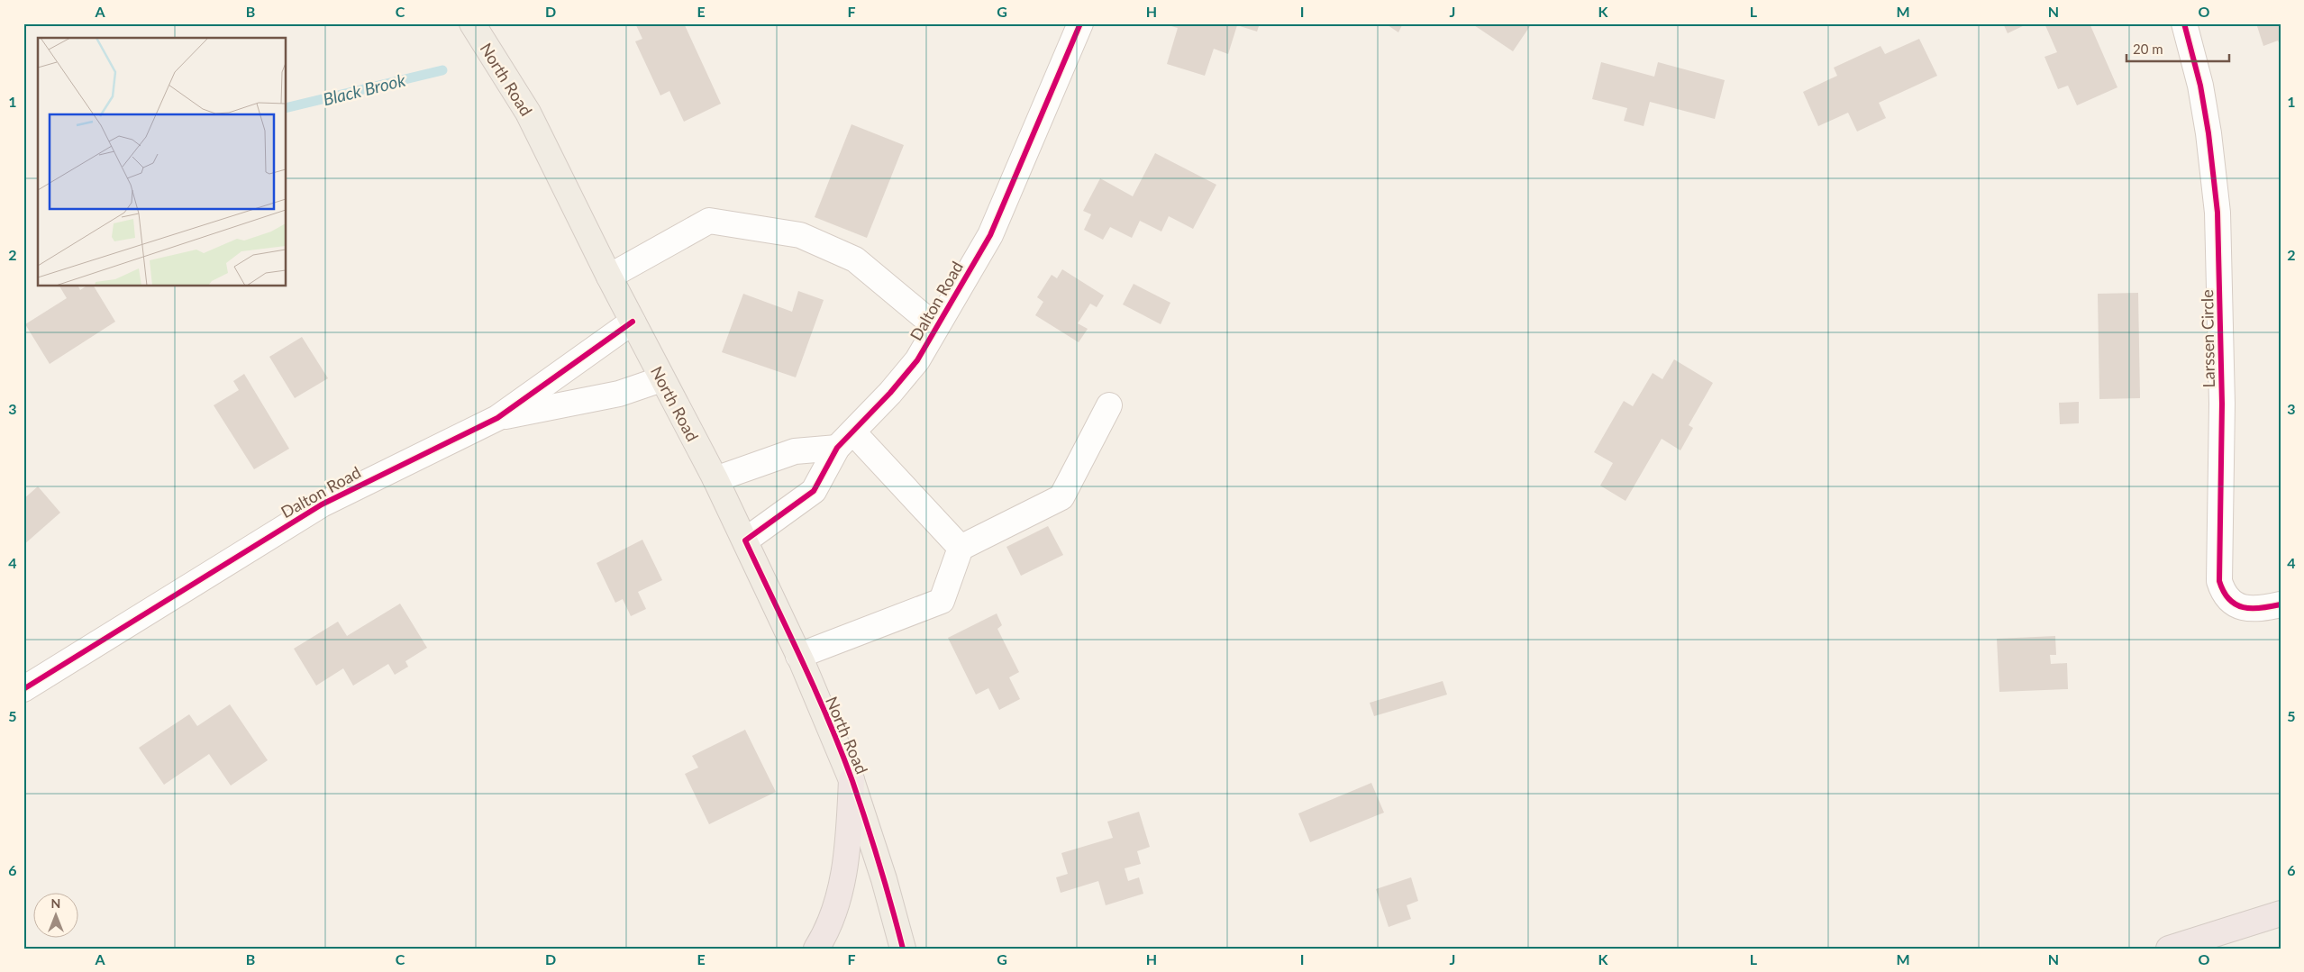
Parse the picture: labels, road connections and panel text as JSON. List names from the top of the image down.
{
  "streets": {
    "main road": ["North Road"],
    "street": ["Dalton Road", "Larssen Circle"]
  },
  "crossings": [
    ["North Road", "Dalton Road"]
  ],
  "water": ["Black Brook"],
  "scale_bar": "20 m",
  "north": "top",
  "grid": {
    "columns": [
      "A",
      "B",
      "C",
      "D",
      "E",
      "F",
      "G",
      "H",
      "I",
      "J",
      "K",
      "L",
      "M",
      "N",
      "O"
    ],
    "rows": [
      "1",
      "2",
      "3",
      "4",
      "5",
      "6"
    ]
  }
}
